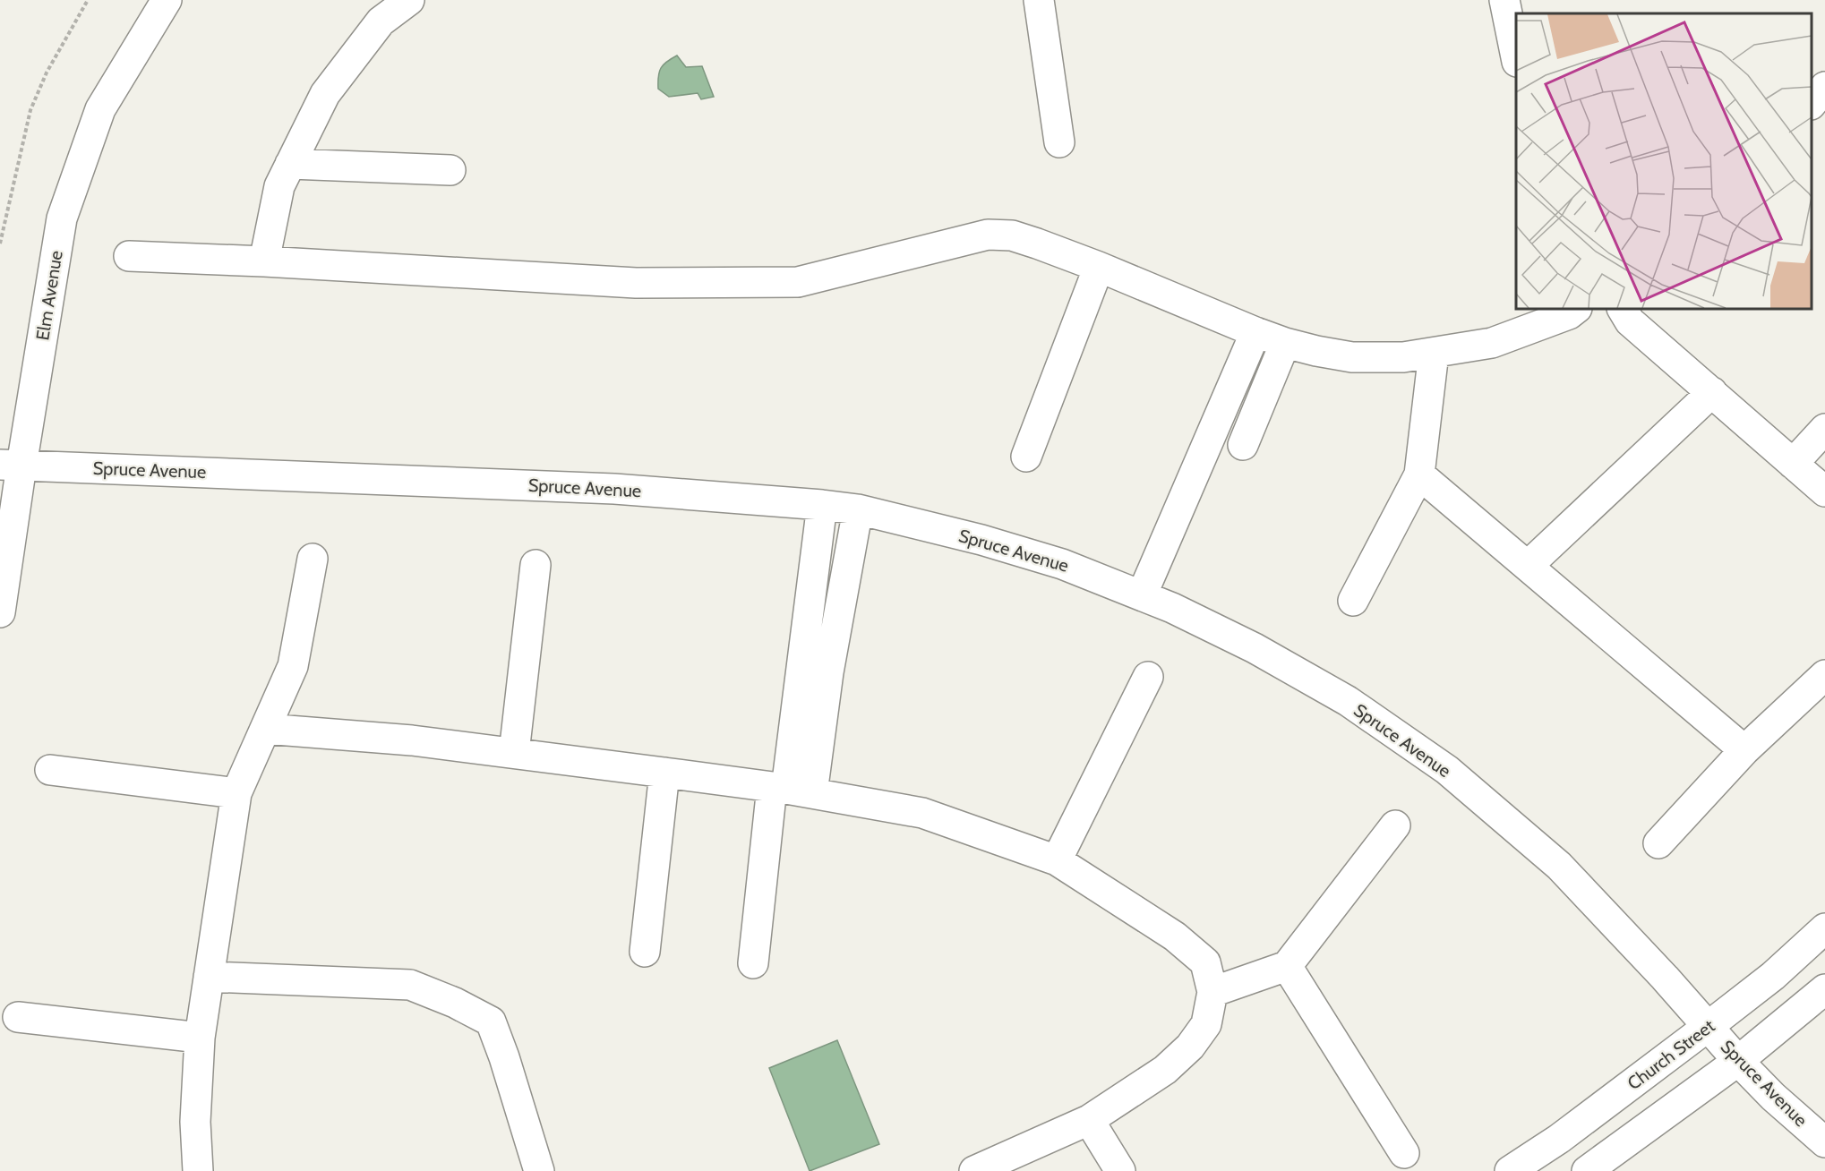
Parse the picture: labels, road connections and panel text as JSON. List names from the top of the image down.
{
  "streets": {
    "street": ["Elm Avenue", "Spruce Avenue", "Church Street"]
  },
  "crossings": [
    ["Elm Avenue", "Spruce Avenue"],
    ["Spruce Avenue", "Church Street"]
  ]
}
